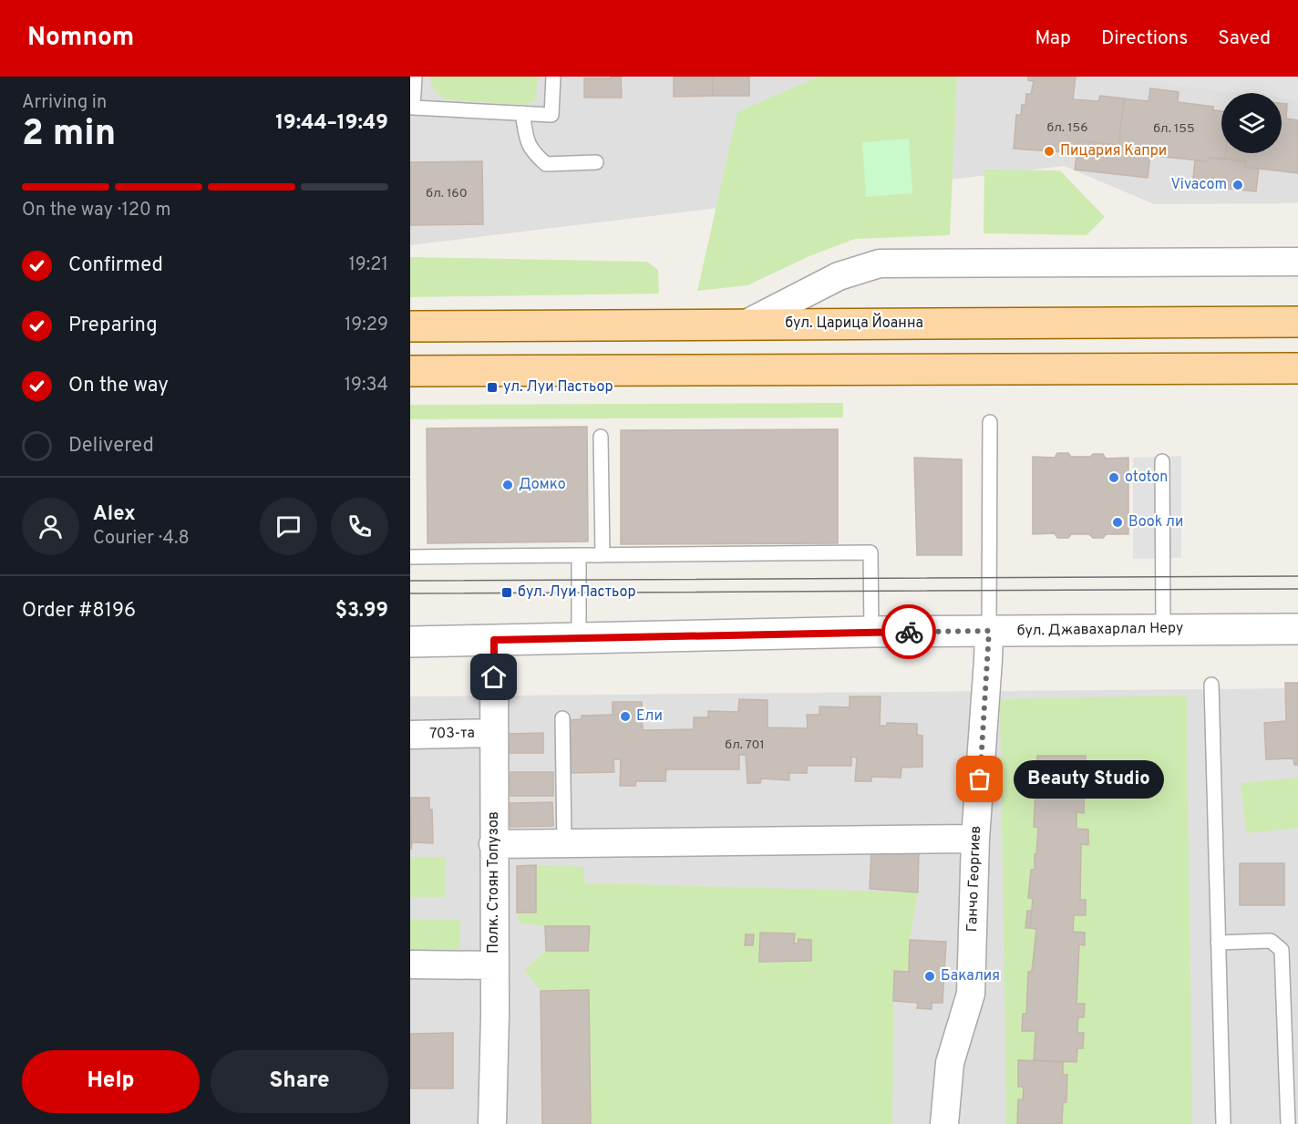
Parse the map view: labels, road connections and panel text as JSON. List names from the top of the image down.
{
  "streets": {
    "main road": ["бул. Царица Йоанна"],
    "street": [
      "бул. Джавахарлал Неру",
      "703-та",
      "Ганчо Георгиев",
      "Полк. Стоян Топузов"
    ]
  },
  "crossings": [
    ["бул. Джавахарлал Неру", "Ганчо Георгиев"],
    ["бул. Джавахарлал Неру", "Полк. Стоян Топузов"],
    ["703-та", "Полк. Стоян Топузов"]
  ],
  "places": {
    "other": [
      "Пицария Капри",
      "Vivacom",
      "ototon",
      "Домко",
      "Book ли",
      "Ели",
      "Beauty Studio",
      "Бакалия"
    ],
    "transit": ["ул. Луи Пастьор", "бул. Луи Пастьор"]
  },
  "house_numbers": [
    "бл. 156",
    "бл. 155",
    "бл. 160",
    "бл. 701"
  ],
  "page": {
    "header": "Nomnom",
    "nav": ["Map", "Directions", "Saved"],
    "heading": ["2 min", "Arriving in", "19:44–19:49"],
    "panel": [
      "Alex",
      "Courier · 4.8",
      "Order #8196",
      "$3.99"
    ],
    "bar": "On the way · 120 m",
    "list": [
      ["Confirmed", "19:21"],
      ["Preparing", "19:29"],
      ["On the way", "19:34"],
      "Delivered"
    ],
    "bubble": "Beauty Studio",
    "buttons": ["Help", "Share"]
  }
}
